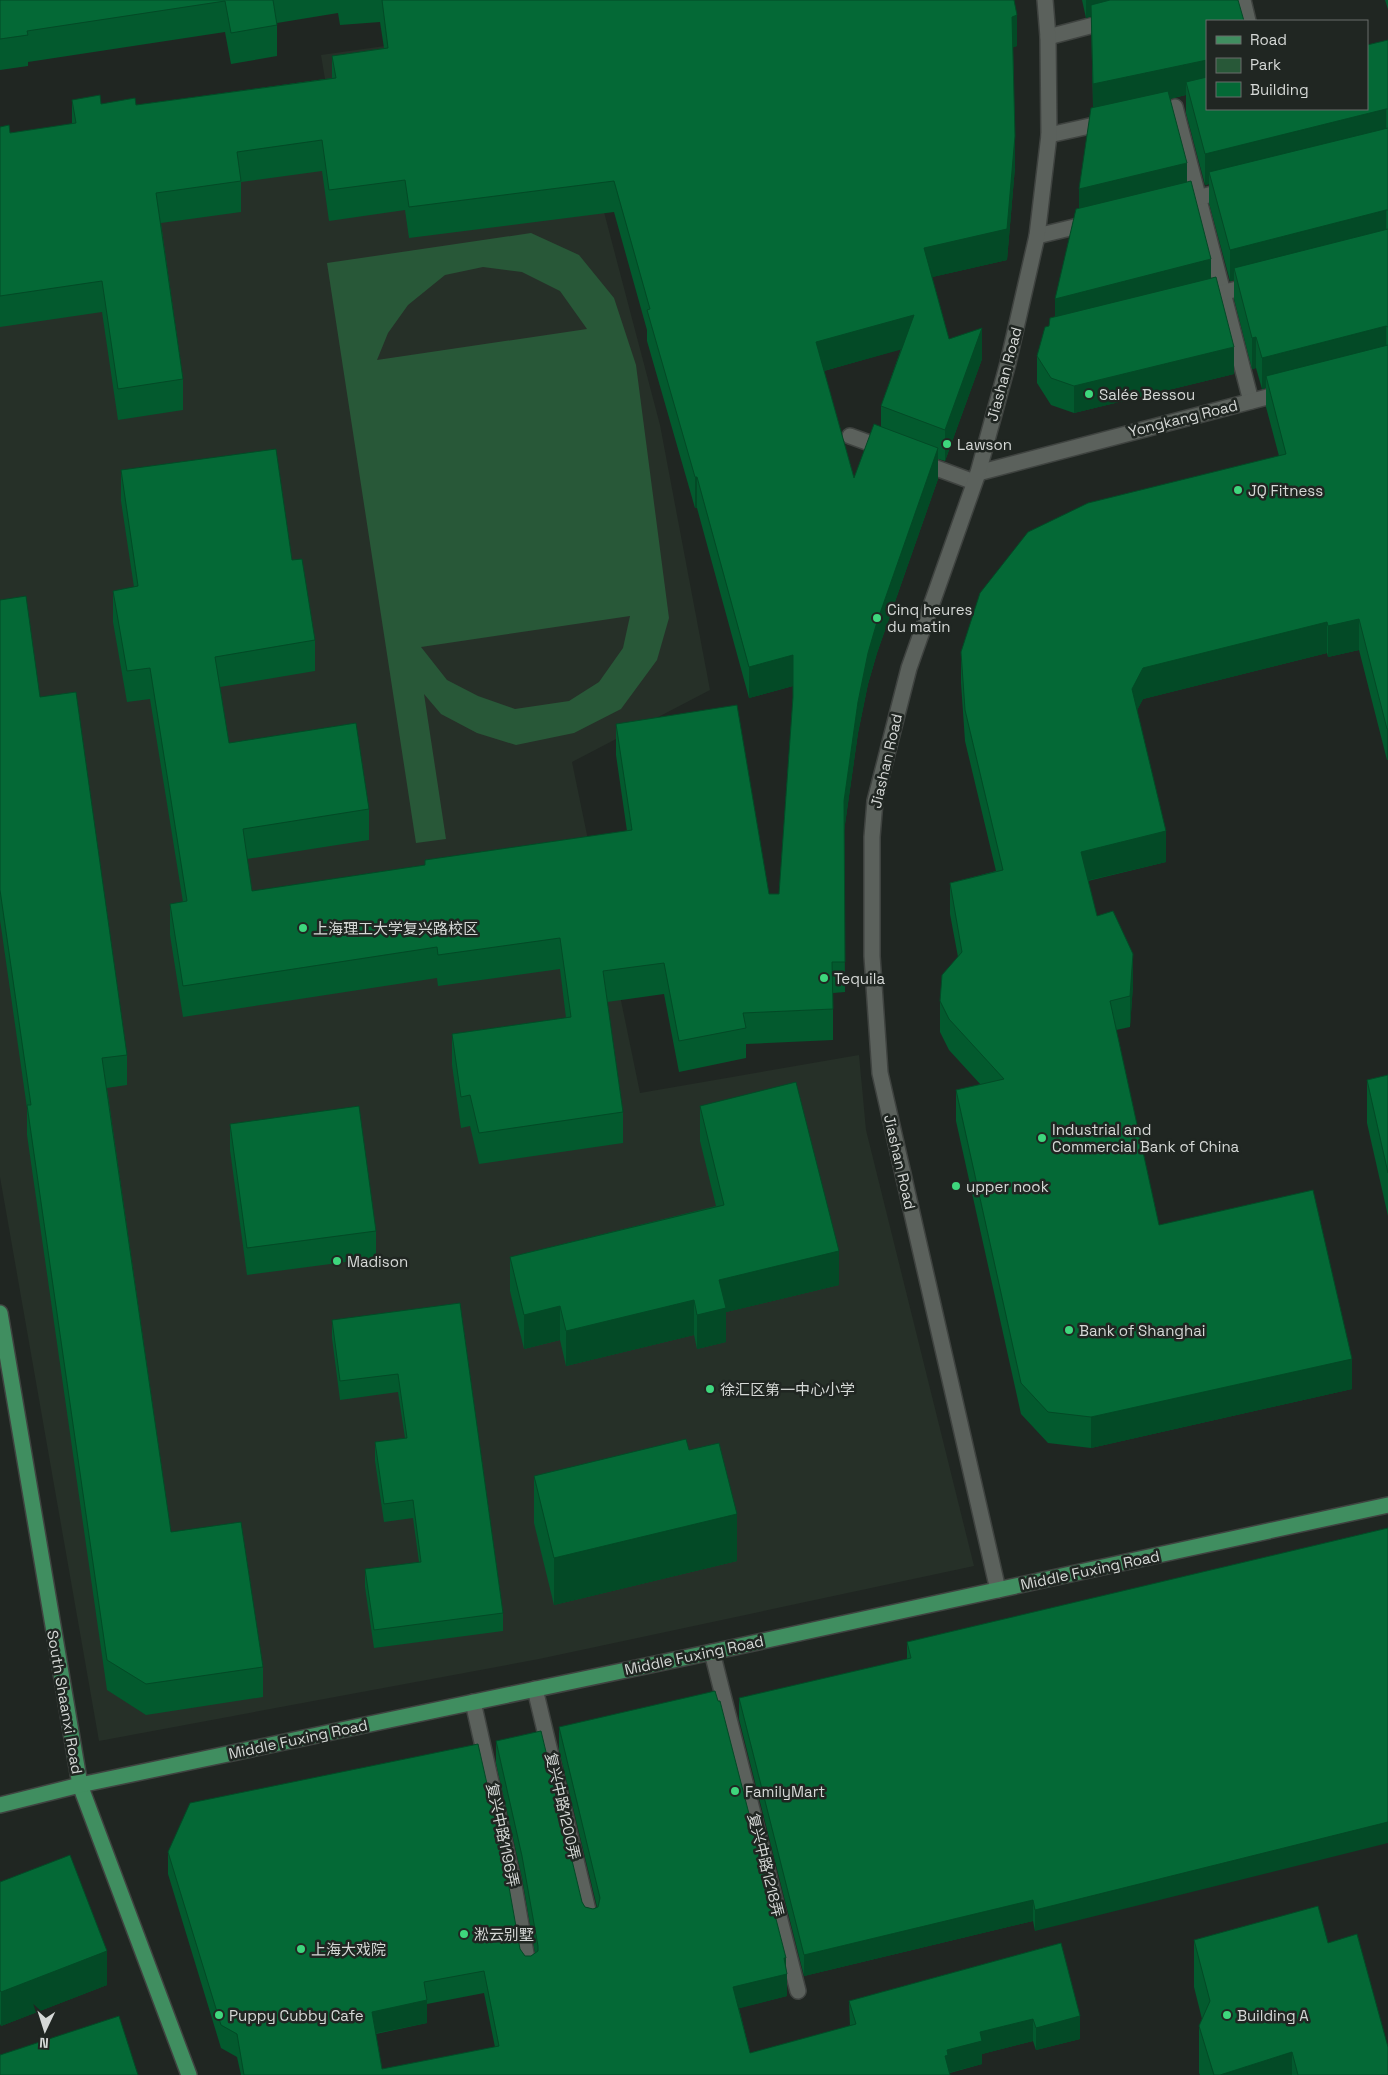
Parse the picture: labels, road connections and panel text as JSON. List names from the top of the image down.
{
  "streets": {
    "main road": ["Middle Fuxing Road", "South Shaanxi Road"],
    "street": [
      "Jiashan Road",
      "Yongkang Road",
      "复兴中路1200弄",
      "复兴中路1196弄",
      "复兴中路1218弄"
    ]
  },
  "crossings": [
    ["Jiashan Road", "Yongkang Road"],
    ["Jiashan Road", "Middle Fuxing Road"],
    ["Middle Fuxing Road", "South Shaanxi Road"],
    ["Middle Fuxing Road", "复兴中路1200弄"],
    ["Middle Fuxing Road", "复兴中路1196弄"],
    ["Middle Fuxing Road", "复兴中路1218弄"]
  ],
  "places": [
    "Salée Bessou",
    "Lawson",
    "JQ Fitness",
    "Cinq heures du matin",
    "上海理工大学复兴路校区",
    "Tequila",
    "Industrial and Commercial Bank of China",
    "upper nook",
    "Madison",
    "Bank of Shanghai",
    "徐汇区第一中心小学",
    "FamilyMart",
    "淞云别墅",
    "上海大戏院",
    "Puppy Cubby Cafe",
    "Building A"
  ],
  "legend": ["Road", "Park", "Building"],
  "north": "bottom"
}
